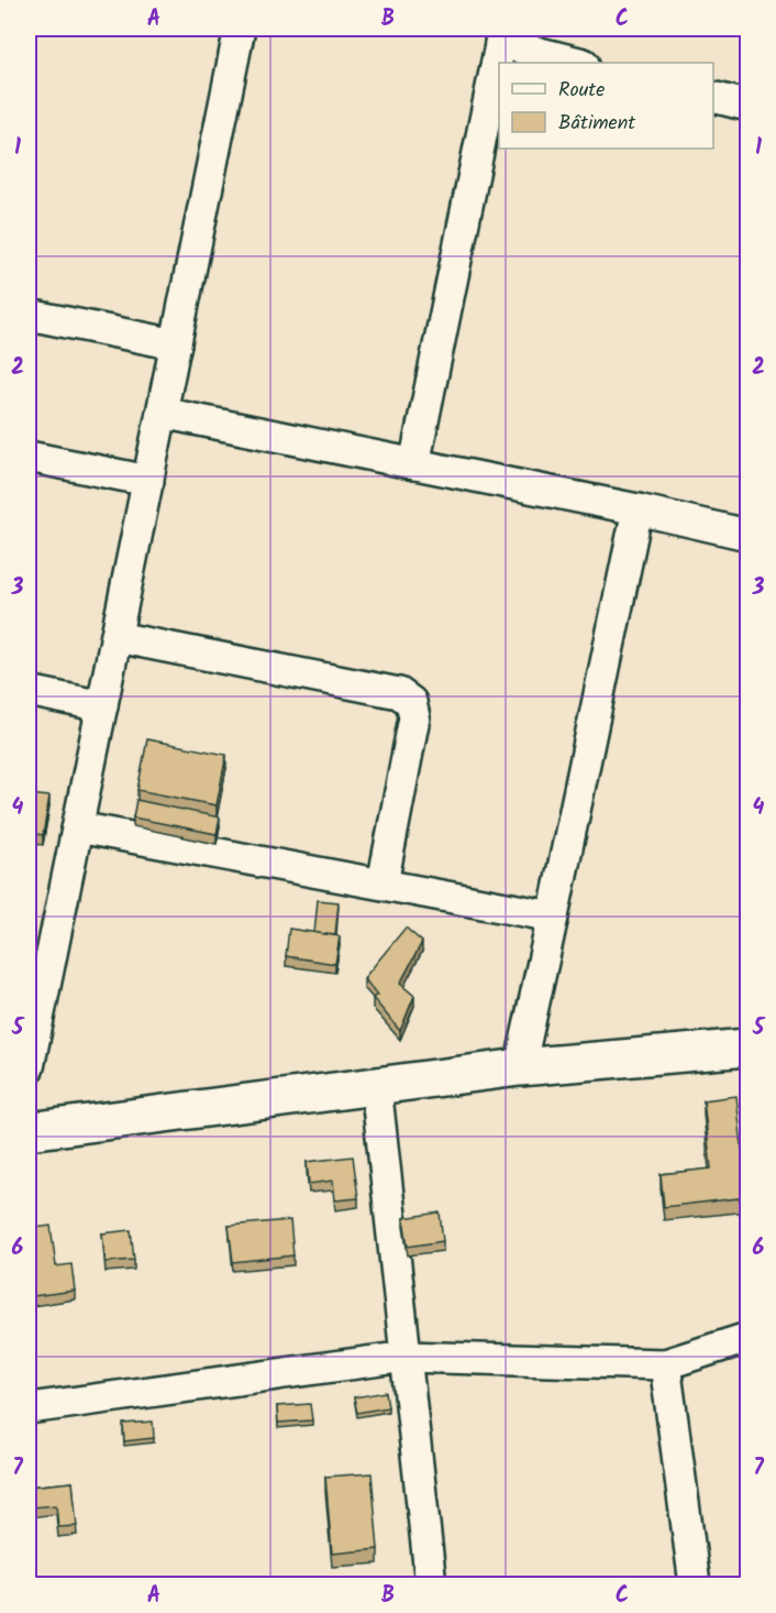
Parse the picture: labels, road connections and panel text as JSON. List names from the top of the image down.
{
  "legend": ["Route", "Bâtiment"],
  "grid": {
    "columns": ["A", "B", "C"],
    "rows": [
      "1",
      "2",
      "3",
      "4",
      "5",
      "6",
      "7"
    ]
  }
}
